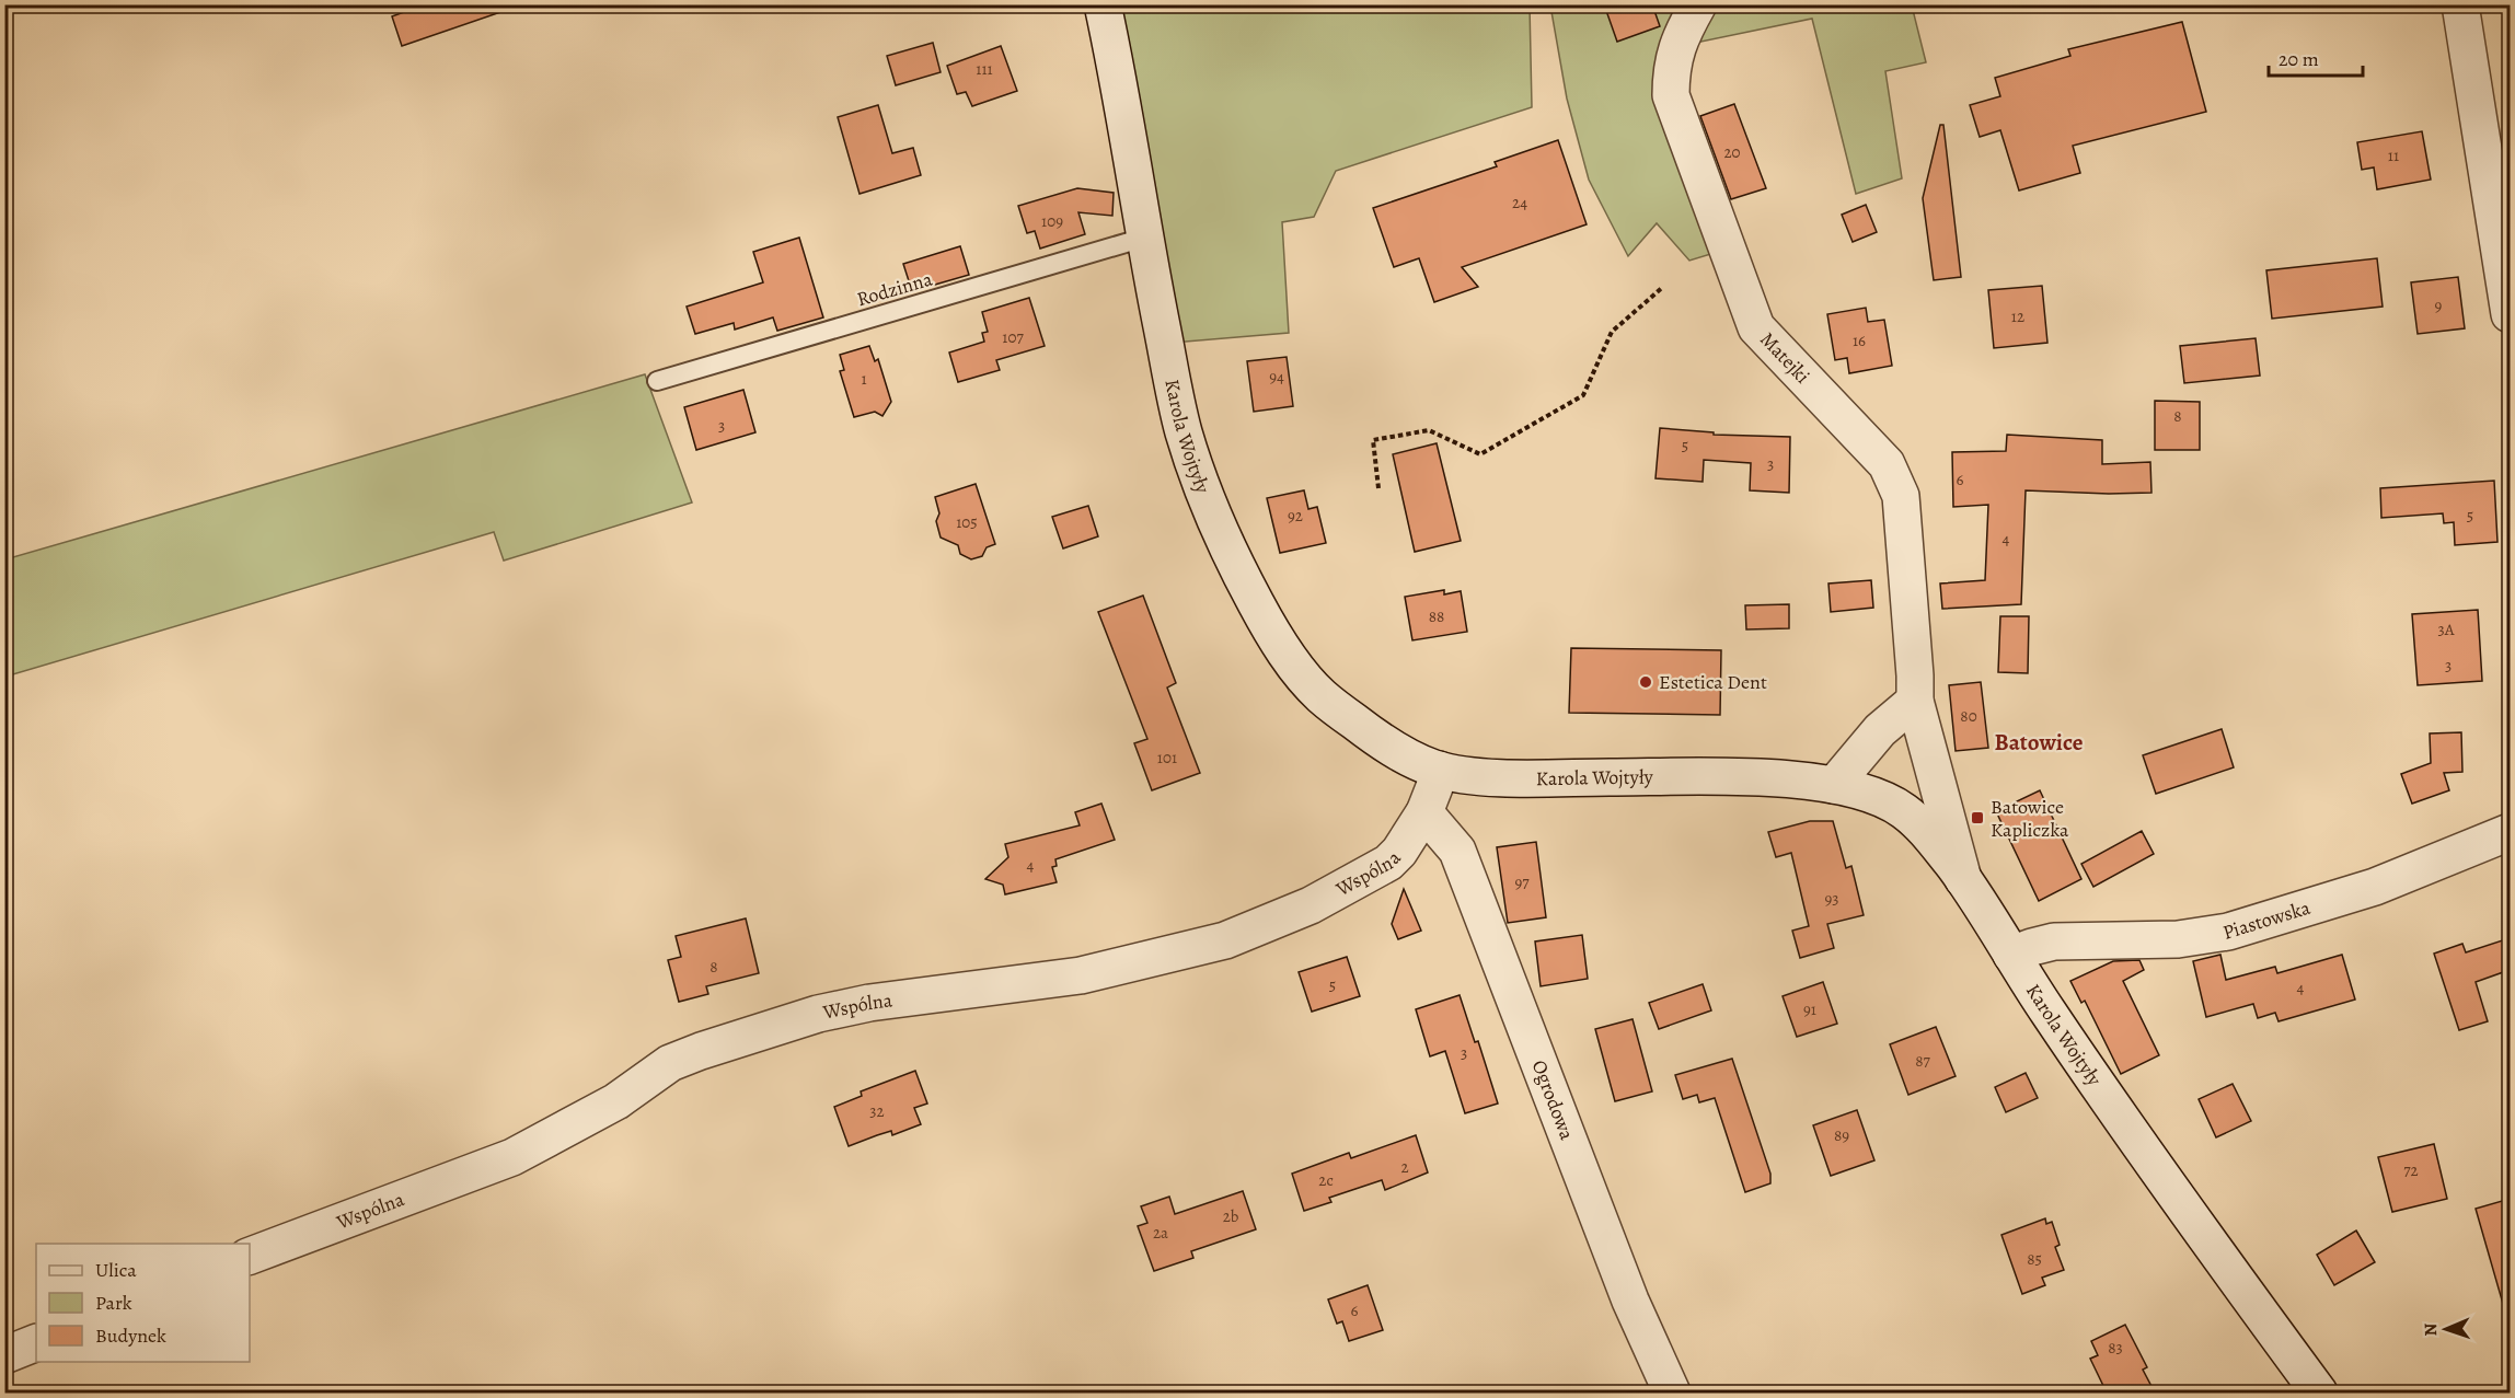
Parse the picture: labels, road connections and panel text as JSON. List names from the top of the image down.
{
  "streets": {
    "street": [
      "Matejki",
      "Karola Wojtyły",
      "Wspólna",
      "Piastowska",
      "Ogrodowa"
    ],
    "lane": ["Rodzinna"]
  },
  "crossings": [
    ["Rodzinna", "Karola Wojtyły"],
    ["Matejki", "Karola Wojtyły"],
    ["Karola Wojtyły", "Wspólna"],
    ["Karola Wojtyły", "Piastowska"],
    ["Wspólna", "Ogrodowa"]
  ],
  "districts": ["Batowice"],
  "places": {
    "other": ["Estetica Dent"],
    "transit": ["Batowice Kapliczka"]
  },
  "house_numbers": [
    "111",
    "20",
    "11",
    "24",
    "109",
    "9",
    "12",
    "107",
    "16",
    "94",
    "1",
    "8",
    "3",
    "5",
    "3",
    "6",
    "92",
    "5",
    "105",
    "4",
    "88",
    "3A",
    "3",
    "80",
    "101",
    "4",
    "97",
    "93",
    "8",
    "5",
    "4",
    "91",
    "3",
    "87",
    "32",
    "89",
    "2",
    "72",
    "2c",
    "2b",
    "2a",
    "85",
    "6",
    "83"
  ],
  "legend": ["Ulica", "Park", "Budynek"],
  "scale_bar": "20 m",
  "north": "left"
}
